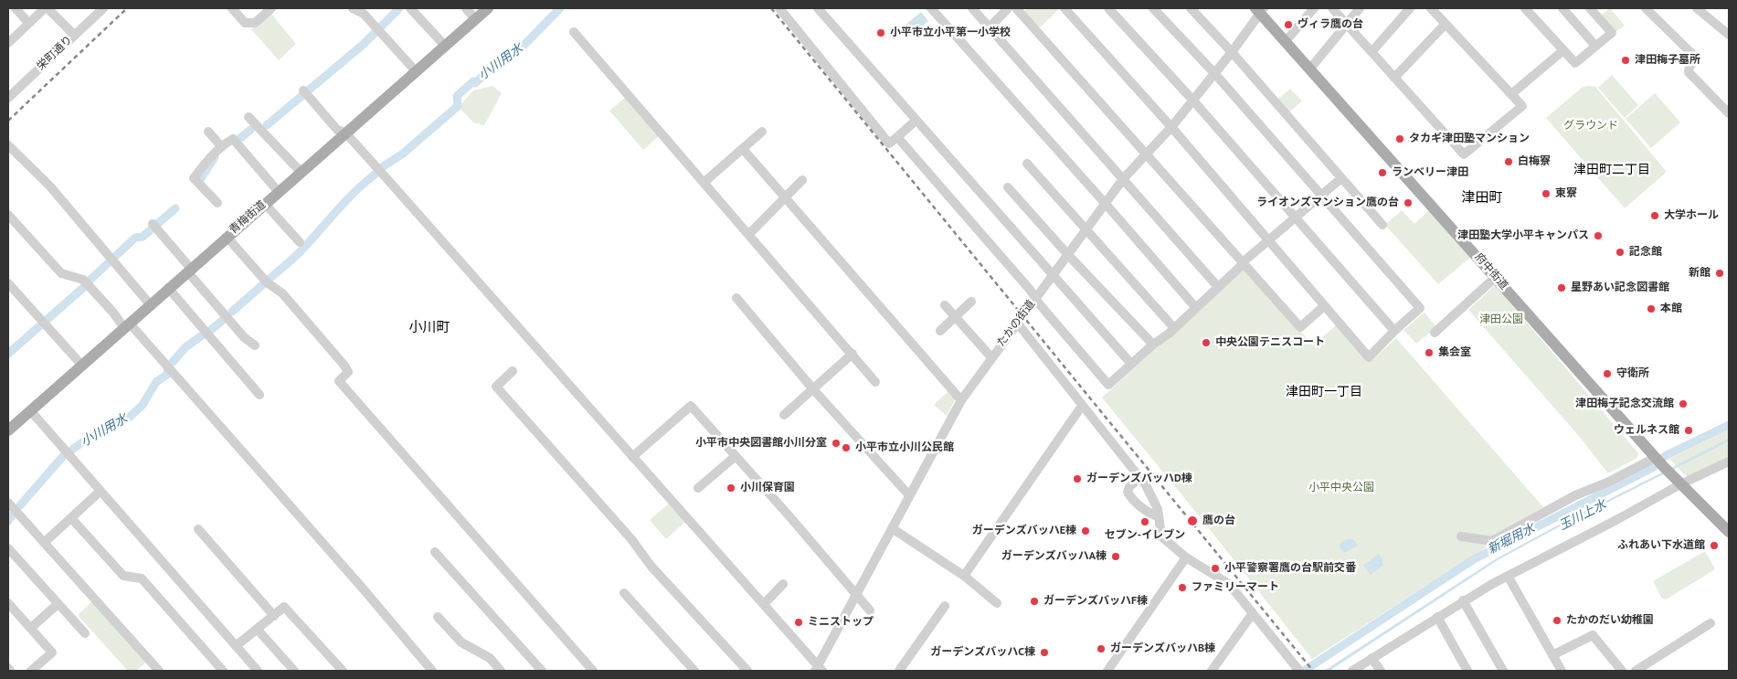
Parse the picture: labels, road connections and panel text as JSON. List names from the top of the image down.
{
  "streets": {
    "main road": ["青梅街道", "府中街道"],
    "street": ["栄町通り", "たかの街道"]
  },
  "crossings": [
    ["府中街道", "たかの街道"]
  ],
  "districts": [
    "津田町二丁目",
    "津田町",
    "小川町",
    "津田町一丁目"
  ],
  "water": ["小川用水", "玉川上水", "新堀用水"],
  "parks": ["グラウンド", "津田公園", "小平中央公園"],
  "places": [
    "ヴィラ鷹の台",
    "小平市立小平第一小学校",
    "津田梅子墓所",
    "タカギ津田塾マンション",
    "白梅寮",
    "ランベリー津田",
    "東寮",
    "ライオンズマンション鷹の台",
    "大学ホール",
    "津田塾大学小平キャンパス",
    "記念館",
    "新館",
    "星野あい記念図書館",
    "本館",
    "中央公園テニスコート",
    "集会室",
    "守衛所",
    "津田梅子記念交流館",
    "ウェルネス館",
    "小平市中央図書館小川分室",
    "小平市立小川公民館",
    "ガーデンズバッハD棟",
    "小川保育園",
    "鷹の台",
    "セブン-イレブン",
    "ガーデンズバッハE棟",
    "ふれあい下水道館",
    "ガーデンズバッハA棟",
    "小平警察署鷹の台駅前交番",
    "ファミリーマート",
    "ガーデンズバッハF棟",
    "たかのだい幼稚園",
    "ミニストップ",
    "ガーデンズバッハB棟",
    "ガーデンズバッハC棟"
  ]
}
